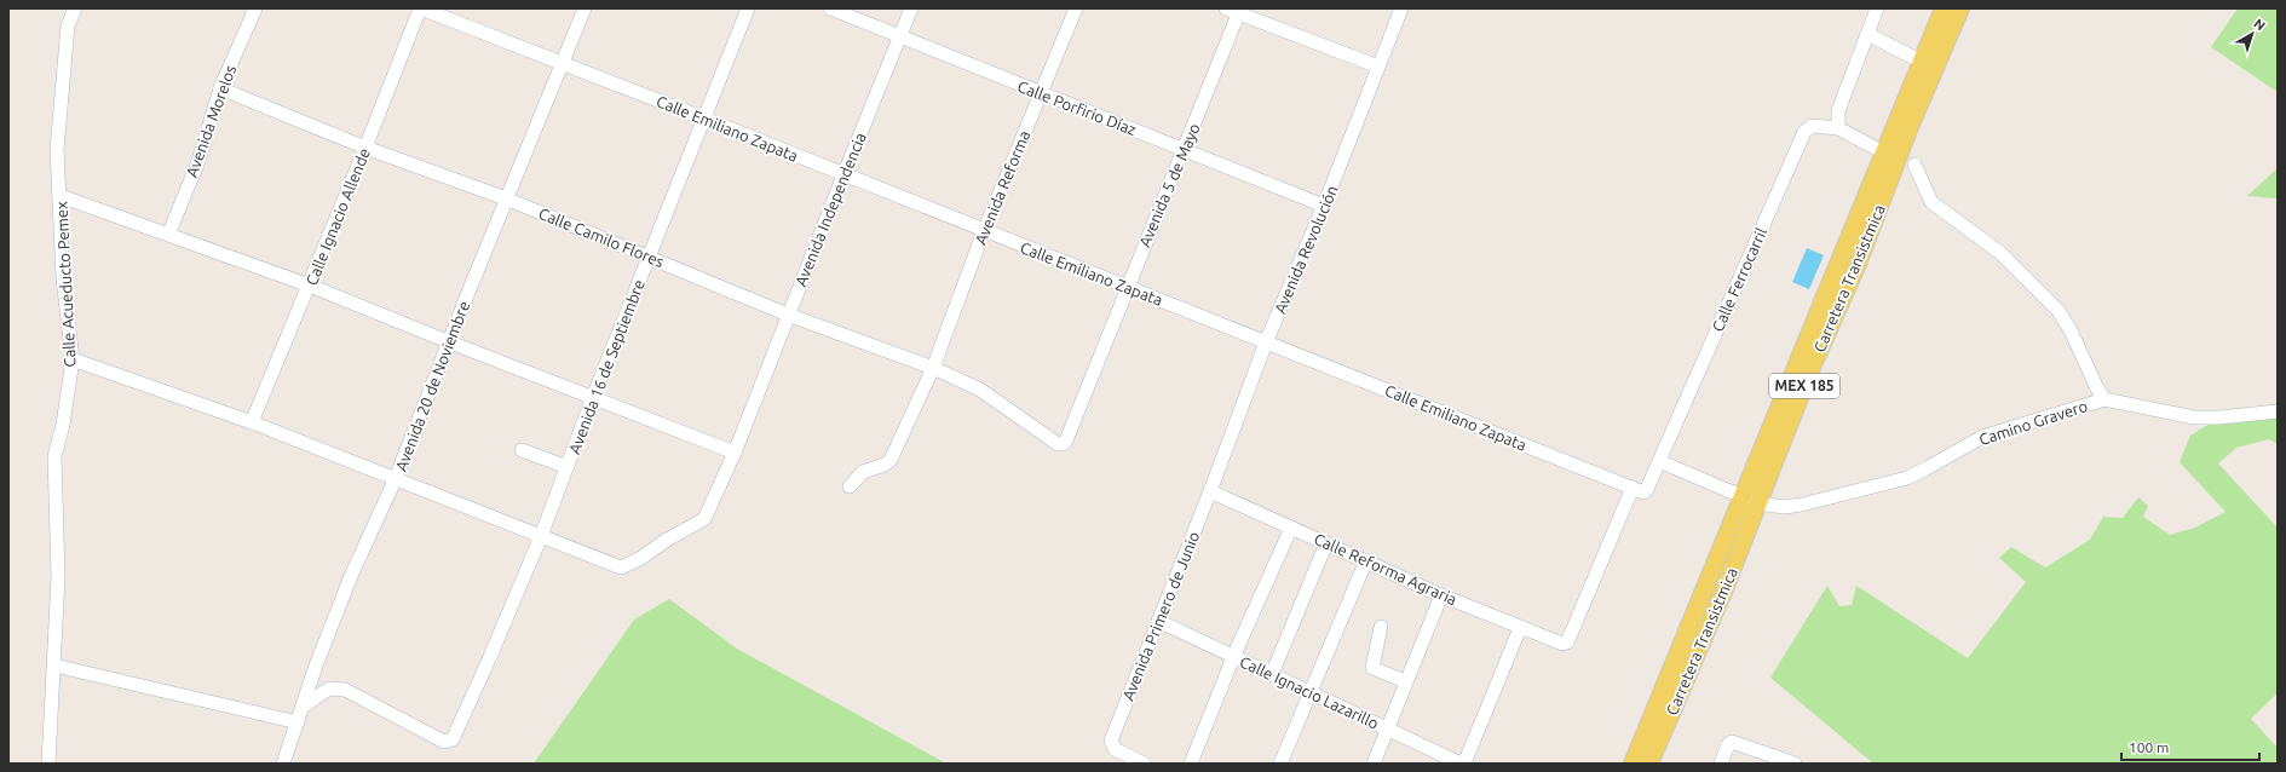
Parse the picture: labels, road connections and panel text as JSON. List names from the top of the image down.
{
  "streets": {
    "main road": ["Carretera Transistmica", "MEX 185"],
    "street": [
      "Calle Porfirio Díaz",
      "Avenida Morelos",
      "Calle Emiliano Zapata",
      "Avenida 5 de Mayo",
      "Avenida Reforma",
      "Avenida Independencia",
      "Calle Ignacio Allende",
      "Calle Camilo Flores",
      "Avenida Revolución",
      "Calle Ferrocarril",
      "Calle Acueducto Pemex",
      "Avenida 16 de Septiembre",
      "Avenida 20 de Noviembre",
      "Camino Gravero",
      "Calle Reforma Agraria",
      "Avenida Primero de Junio",
      "Calle Ignacio Lazarillo"
    ]
  },
  "crossings": [
    ["Calle Porfirio Díaz", "Avenida 5 de Mayo"],
    ["Calle Porfirio Díaz", "Avenida Reforma"],
    ["Calle Porfirio Díaz", "Avenida Independencia"],
    ["Calle Porfirio Díaz", "Avenida Revolución"],
    ["Avenida Morelos", "Calle Camilo Flores"],
    ["Calle Emiliano Zapata", "Avenida 5 de Mayo"],
    ["Calle Emiliano Zapata", "Avenida Reforma"],
    ["Calle Emiliano Zapata", "Avenida Independencia"],
    ["Calle Emiliano Zapata", "Calle Ignacio Allende"],
    ["Calle Emiliano Zapata", "Avenida Revolución"],
    ["Calle Emiliano Zapata", "Avenida 16 de Septiembre"],
    ["Calle Emiliano Zapata", "Avenida 20 de Noviembre"],
    ["Calle Emiliano Zapata", "Calle Reforma Agraria"],
    ["Avenida 5 de Mayo", "Calle Camilo Flores"],
    ["Avenida Reforma", "Calle Camilo Flores"],
    ["Avenida Independencia", "Calle Camilo Flores"],
    ["Avenida Independencia", "Avenida 16 de Septiembre"],
    ["Calle Ignacio Allende", "Calle Camilo Flores"],
    ["Calle Camilo Flores", "Avenida 16 de Septiembre"],
    ["Calle Camilo Flores", "Avenida 20 de Noviembre"],
    ["Avenida Revolución", "Calle Reforma Agraria"],
    ["Avenida Revolución", "Avenida Primero de Junio"],
    ["Carretera Transistmica", "Camino Gravero"],
    ["Avenida 16 de Septiembre", "Avenida 20 de Noviembre"],
    ["Calle Reforma Agraria", "Avenida Primero de Junio"],
    ["Avenida Primero de Junio", "Calle Ignacio Lazarillo"]
  ],
  "scale_bar": "100 m",
  "north": "top right"
}
